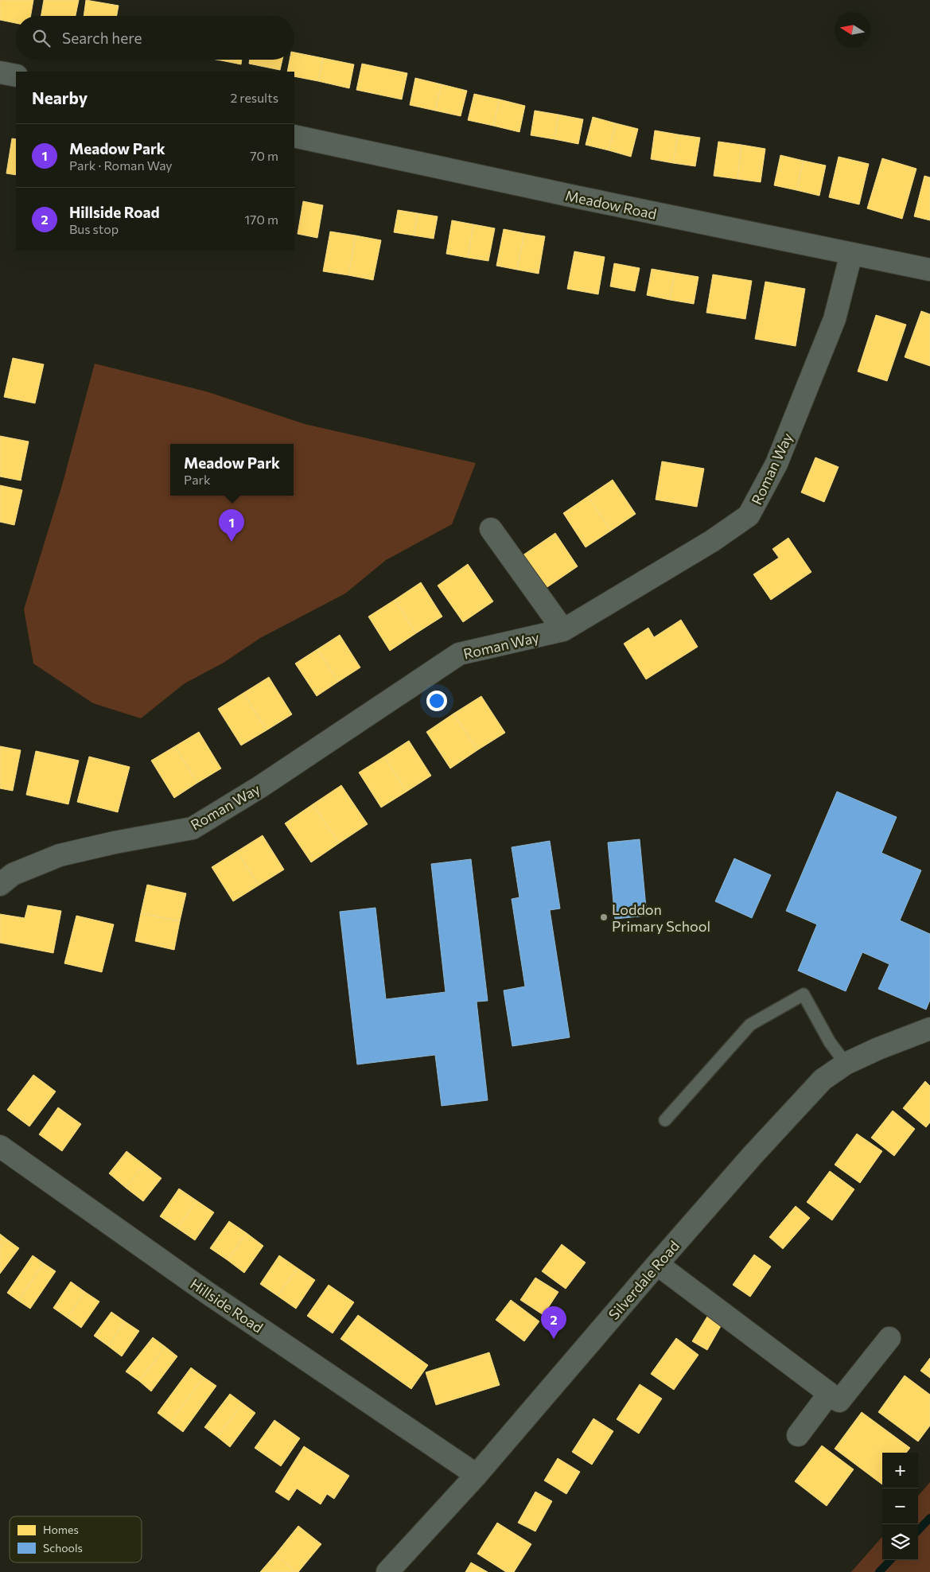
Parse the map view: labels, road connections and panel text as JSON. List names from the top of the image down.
{
  "streets": {
    "street": [
      "Meadow Road",
      "Roman Way",
      "Silverdale Road",
      "Hillside Road"
    ]
  },
  "crossings": [
    ["Meadow Road", "Roman Way"],
    ["Silverdale Road", "Hillside Road"]
  ],
  "places": ["Loddon Primary School"],
  "legend": ["Homes", "Schools"],
  "north": "left",
  "page": {
    "search": "Search here",
    "heading": ["Nearby", "2 results"],
    "list": [
      {
        "mark": "1",
        "name": "Meadow Park",
        "note": "Park · Roman Way",
        "value": "70 m"
      },
      {
        "mark": "2",
        "name": "Hillside Road",
        "note": "Bus stop",
        "value": "170 m"
      }
    ],
    "popup": ["Meadow Park", "Park"],
    "pins": ["1", "2"],
    "map_buttons": ["+", "−"]
  }
}
